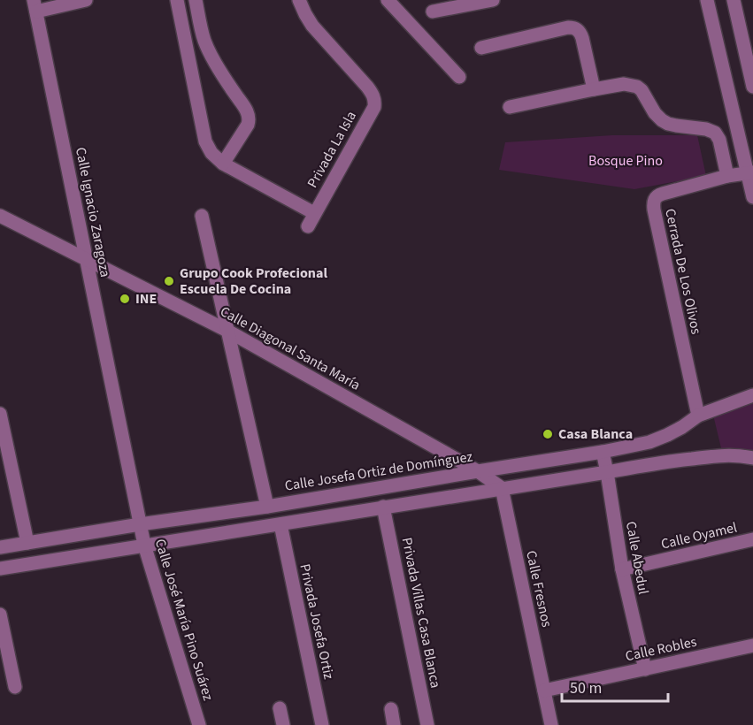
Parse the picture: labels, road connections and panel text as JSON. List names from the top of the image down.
{
  "streets": {
    "street": [
      "Privada La Isla",
      "Calle Ignacio Zaragoza",
      "Cerrada De Los Olivos",
      "Calle Diagonal Santa María",
      "Calle Josefa Ortiz de Domínguez",
      "Calle Oyamel",
      "Calle Abedul",
      "Calle Fresnos",
      "Privada Villas Casa Blanca",
      "Calle José María Pino Suárez",
      "Privada Josefa Ortiz",
      "Calle Robles"
    ]
  },
  "crossings": [
    ["Calle Ignacio Zaragoza", "Calle Diagonal Santa María"],
    ["Calle Ignacio Zaragoza", "Calle Josefa Ortiz de Domínguez"],
    ["Calle Ignacio Zaragoza", "Calle José María Pino Suárez"],
    ["Cerrada De Los Olivos", "Calle Josefa Ortiz de Domínguez"],
    ["Calle Diagonal Santa María", "Calle Josefa Ortiz de Domínguez"],
    ["Calle Josefa Ortiz de Domínguez", "Calle Abedul"],
    ["Calle Josefa Ortiz de Domínguez", "Calle José María Pino Suárez"],
    ["Calle Oyamel", "Calle Abedul"],
    ["Calle Abedul", "Calle Robles"],
    ["Calle Fresnos", "Calle Robles"]
  ],
  "parks": ["Bosque Pino"],
  "places": ["Grupo Cook Profecional Escuela De Cocina", "INE", "Casa Blanca"],
  "scale_bar": "50 m"
}
